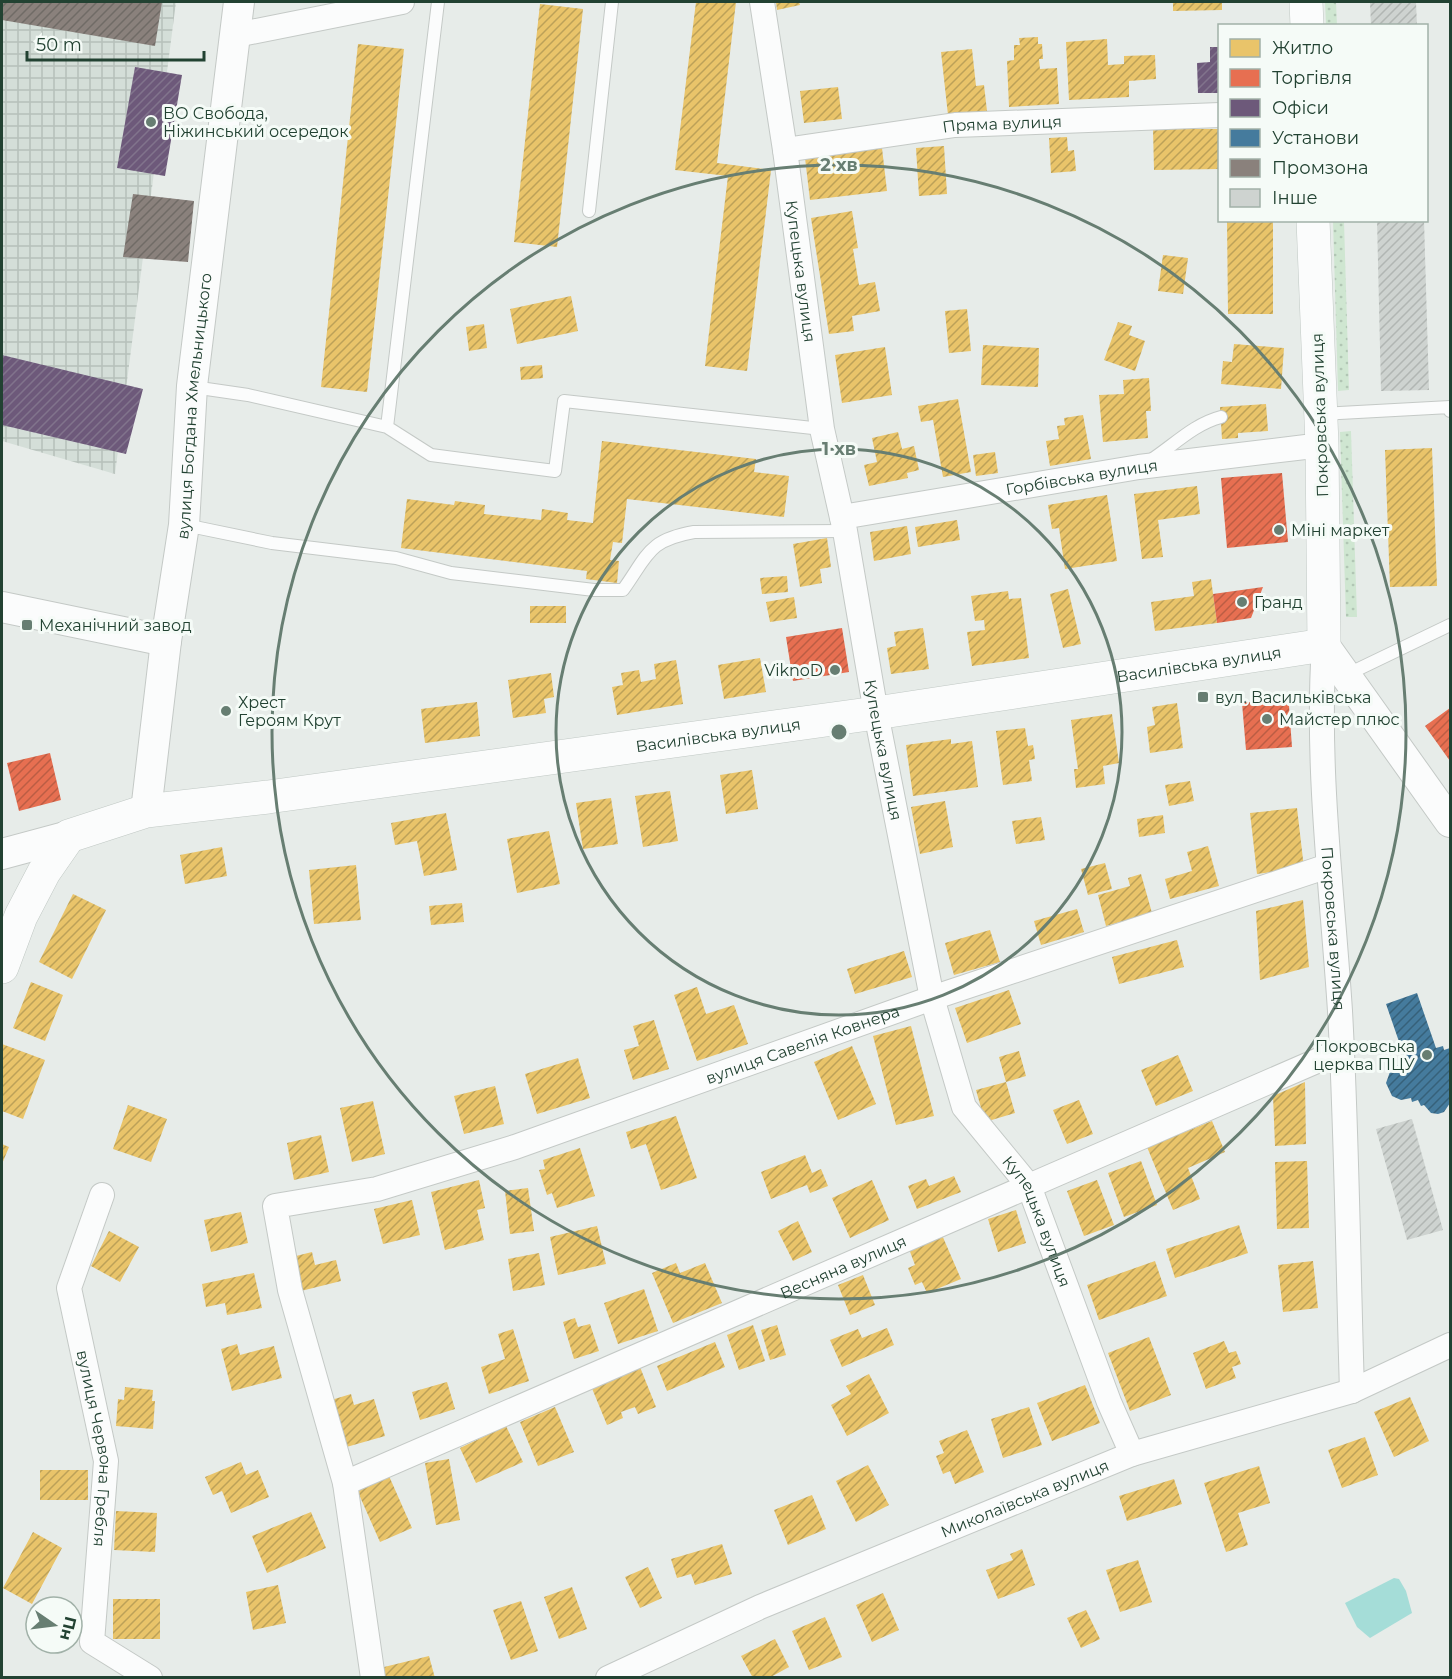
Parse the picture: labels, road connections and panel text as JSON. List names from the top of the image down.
{
  "streets": {
    "main road": ["Покровська вулиця", "Василівська вулиця"],
    "street": [
      "Пряма вулиця",
      "Купецька вулиця",
      "вулиця Богдана Хмельницького",
      "Горбівська вулиця",
      "вулиця Савелія Ковнера",
      "Весняна вулиця",
      "вулиця Червона Гребля",
      "Миколаївська вулиця"
    ]
  },
  "crossings": [
    ["Пряма вулиця", "Купецька вулиця"],
    ["Купецька вулиця", "Горбівська вулиця"],
    ["Купецька вулиця", "Василівська вулиця"],
    ["Купецька вулиця", "вулиця Савелія Ковнера"],
    ["Купецька вулиця", "Весняна вулиця"],
    ["Купецька вулиця", "Миколаївська вулиця"],
    ["вулиця Богдана Хмельницького", "Василівська вулиця"],
    ["Покровська вулиця", "Горбівська вулиця"],
    ["Покровська вулиця", "Василівська вулиця"],
    ["Покровська вулиця", "вулиця Савелія Ковнера"],
    ["Покровська вулиця", "Весняна вулиця"],
    ["Покровська вулиця", "Миколаївська вулиця"],
    ["вулиця Савелія Ковнера", "Весняна вулиця"]
  ],
  "places": {
    "other": [
      "ВО Свобода, Ніжинський осередок",
      "Міні маркет",
      "Гранд",
      "ViknoD",
      "Хрест Героям Крут",
      "Майстер плюс",
      "Покровська церква ПЦУ"
    ],
    "transit": ["Механічний завод", "вул. Васильківська"]
  },
  "legend": [
    "Житло",
    "Торгівля",
    "Офіси",
    "Установи",
    "Промзона",
    "Інше"
  ],
  "scale_bar": "50 m",
  "north": "right",
  "rings": ["2 хв", "1 хв"]
}
